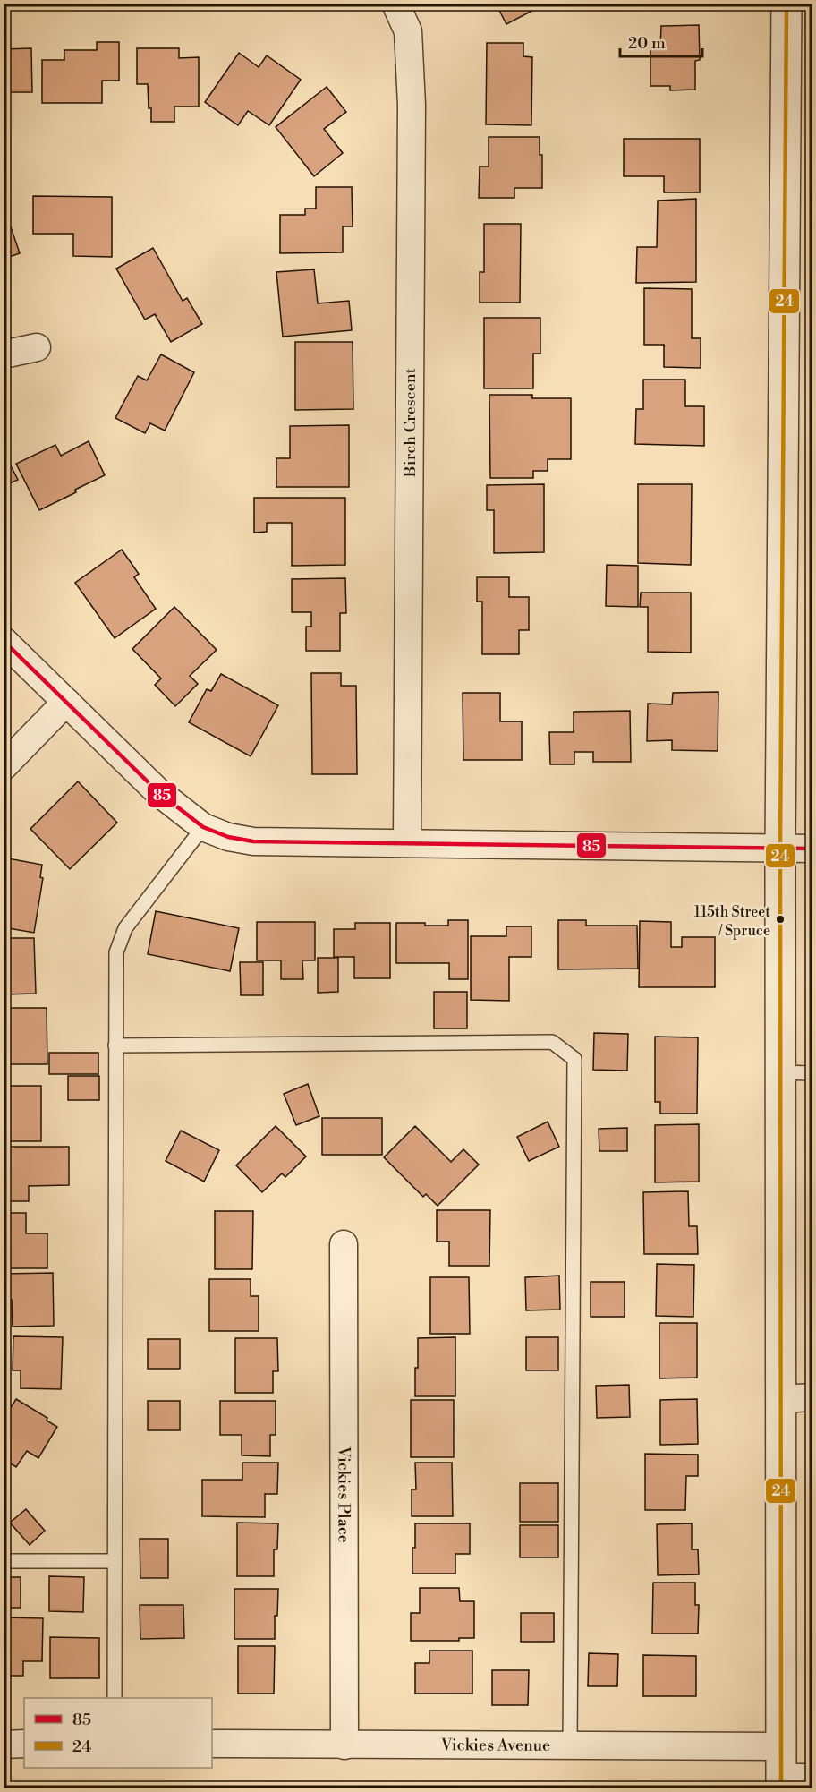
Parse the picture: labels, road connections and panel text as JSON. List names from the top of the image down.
{
  "streets": {
    "street": ["Birch Crescent", "Vickies Place", "Vickies Avenue"]
  },
  "crossings": [
    ["Vickies Place", "Vickies Avenue"]
  ],
  "places": ["115th Street / Spruce"],
  "lines": ["transit line 24", "transit line 85"],
  "legend": ["85", "24"],
  "scale_bar": "20 m"
}
